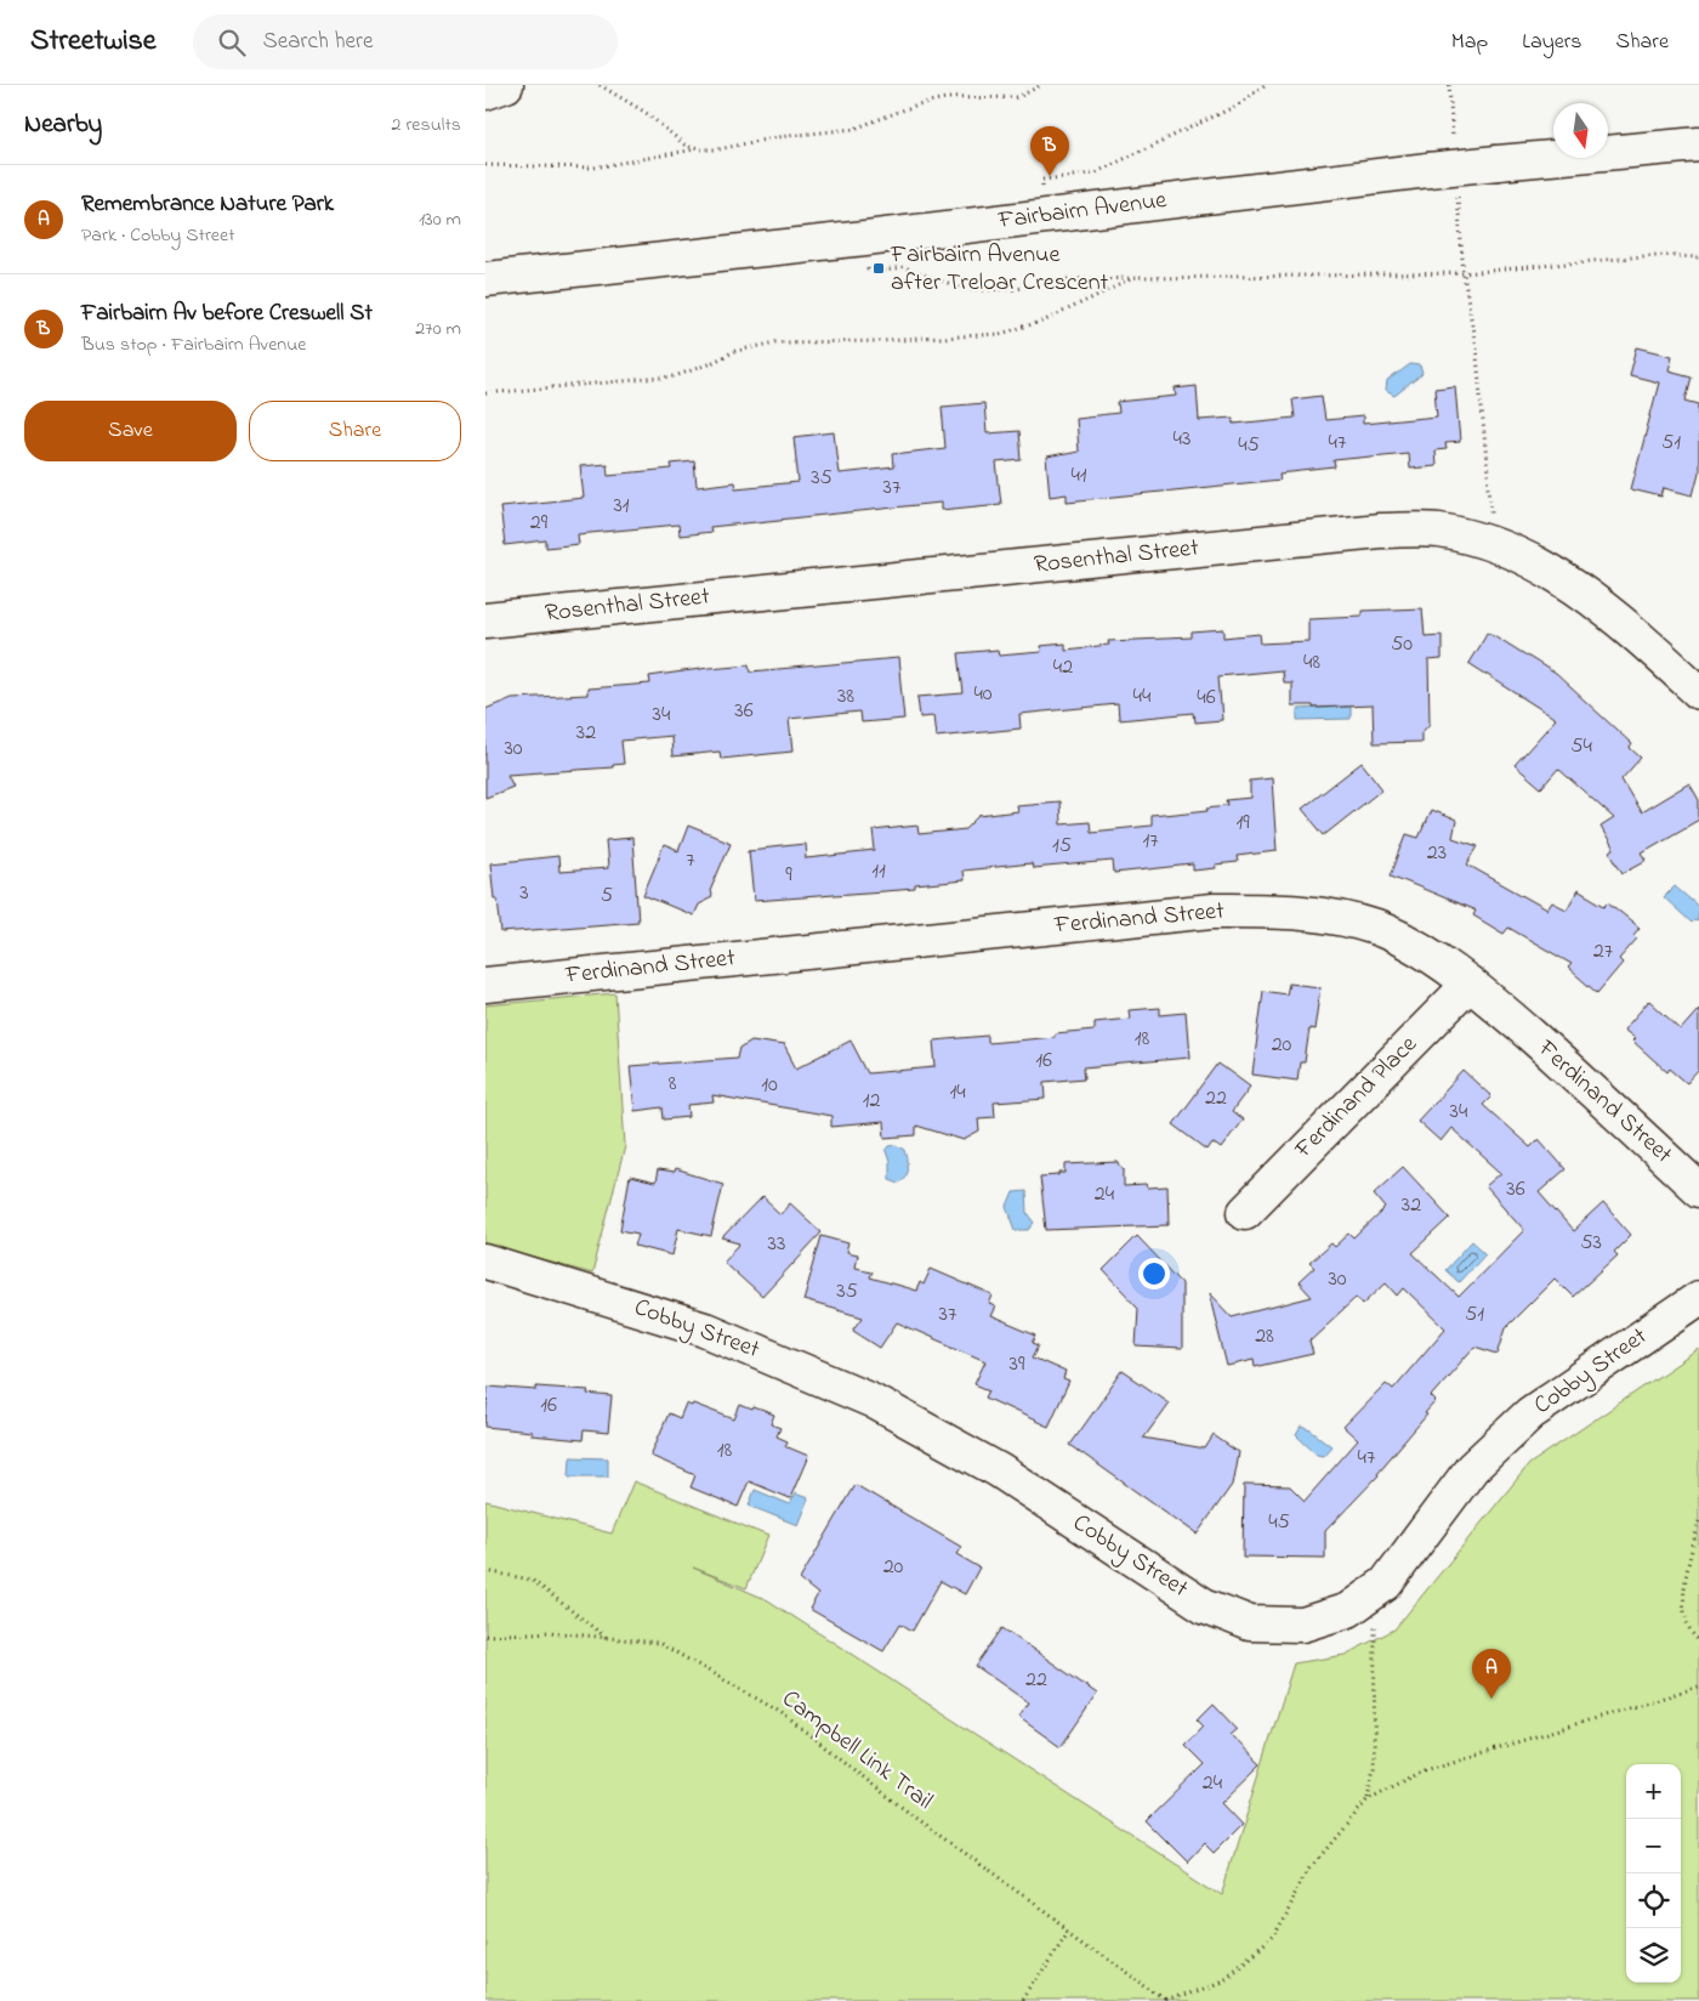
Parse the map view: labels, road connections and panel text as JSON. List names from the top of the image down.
{
  "streets": {
    "street": [
      "Fairbairn Avenue",
      "Rosenthal Street",
      "Ferdinand Street",
      "Ferdinand Place",
      "Cobby Street"
    ],
    "path": ["Campbell Link Trail"]
  },
  "crossings": [
    ["Ferdinand Street", "Ferdinand Place"]
  ],
  "places": {
    "transit": ["Fairbairn Avenue after Treloar Crescent"]
  },
  "house_numbers": [
    "43",
    "47",
    "51",
    "45",
    "41",
    "35",
    "37",
    "31",
    "29",
    "50",
    "48",
    "42",
    "40",
    "38",
    "44",
    "46",
    "36",
    "34",
    "32",
    "54",
    "30",
    "19",
    "17",
    "15",
    "23",
    "7",
    "11",
    "9",
    "3",
    "5",
    "27",
    "18",
    "20",
    "16",
    "8",
    "10",
    "14",
    "22",
    "12",
    "34",
    "36",
    "24",
    "32",
    "53",
    "33",
    "30",
    "35",
    "37",
    "51",
    "28",
    "39",
    "16",
    "18",
    "47",
    "45",
    "20",
    "22",
    "24"
  ],
  "north": "bottom",
  "page": {
    "header": "Streetwise",
    "search": "Search here",
    "nav": ["Map", "Layers", "Share"],
    "heading": ["Nearby", "2 results"],
    "pins": ["B", "A"],
    "list": [
      {
        "mark": "A",
        "name": "Remembrance Nature Park",
        "note": "Park · Cobby Street",
        "value": "130 m"
      },
      {
        "mark": "B",
        "name": "Fairbairn Av before Creswell St",
        "note": "Bus stop · Fairbairn Avenue",
        "value": "270 m"
      }
    ],
    "buttons": ["Save", "Share"],
    "map_buttons": ["+", "−"]
  }
}
